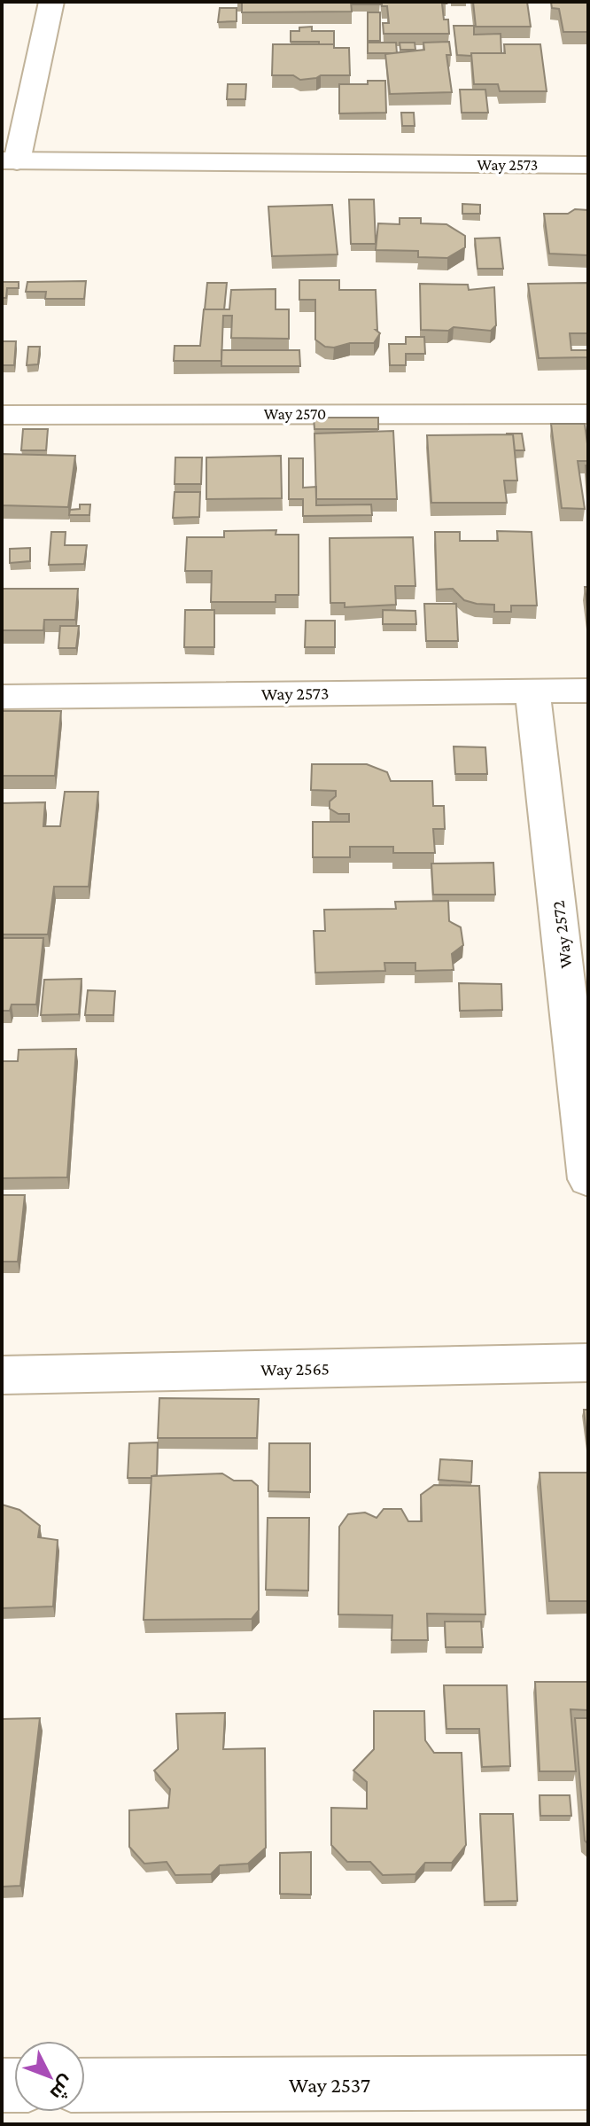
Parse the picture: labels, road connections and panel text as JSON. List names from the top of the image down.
{
  "streets": {
    "street": [
      "Way 2573",
      "Way 2570",
      "Way 2572",
      "Way 2565",
      "Way 2537"
    ]
  },
  "crossings": [
    ["Way 2573", "Way 2572"]
  ],
  "north": "bottom right"
}
